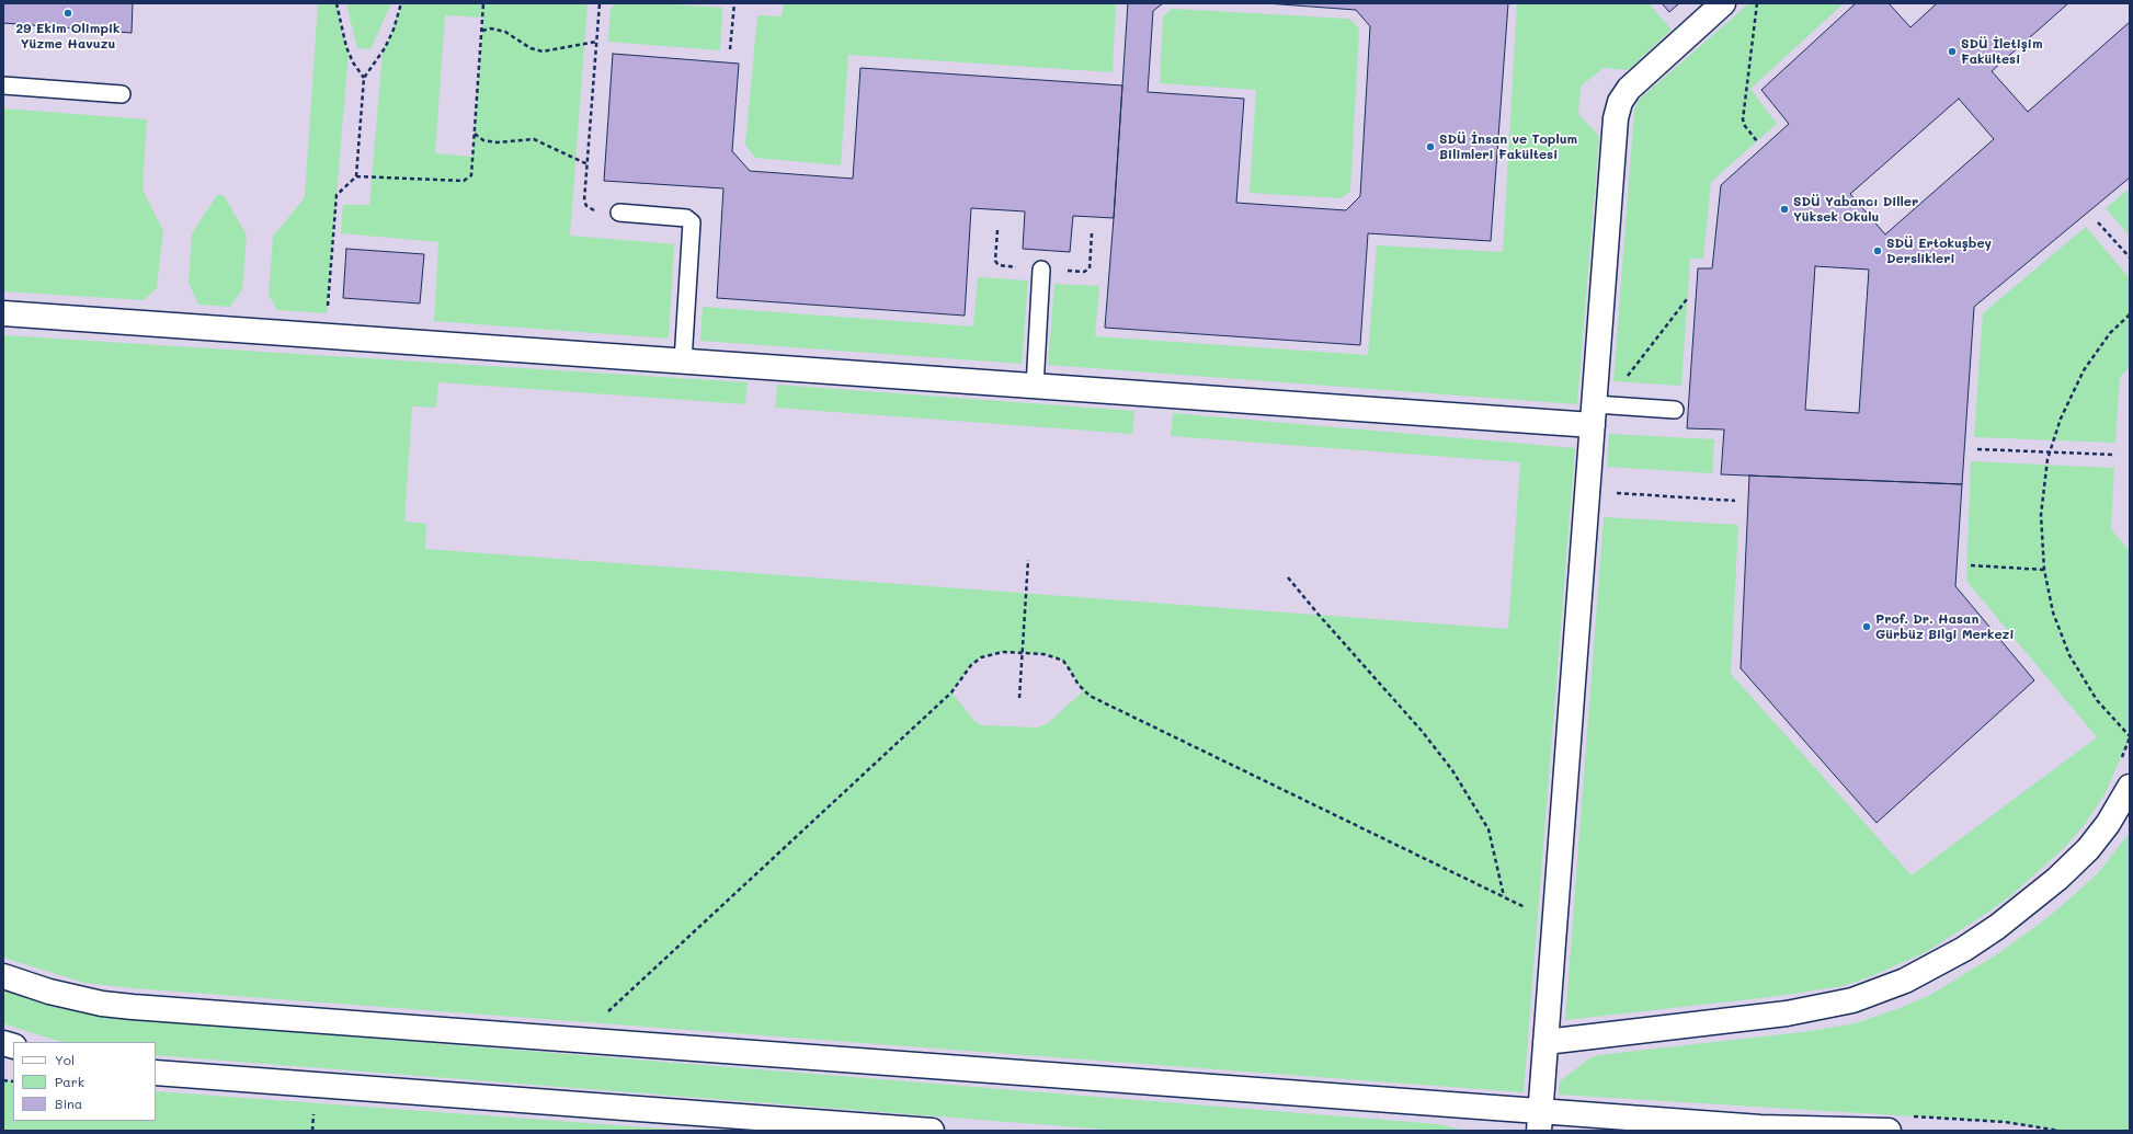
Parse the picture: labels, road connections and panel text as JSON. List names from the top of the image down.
{
  "places": [
    "29 Ekim Olimpik Yüzme Havuzu",
    "SDÜ İletişim Fakültesi",
    "SDÜ İnsan ve Toplum Bilimleri Fakültesi",
    "SDÜ Yabancı Diller Yüksek Okulu",
    "SDÜ Ertokuşbey Derslikleri",
    "Prof. Dr. Hasan Gürbüz Bilgi Merkezi"
  ],
  "legend": ["Yol", "Park", "Bina"]
}
